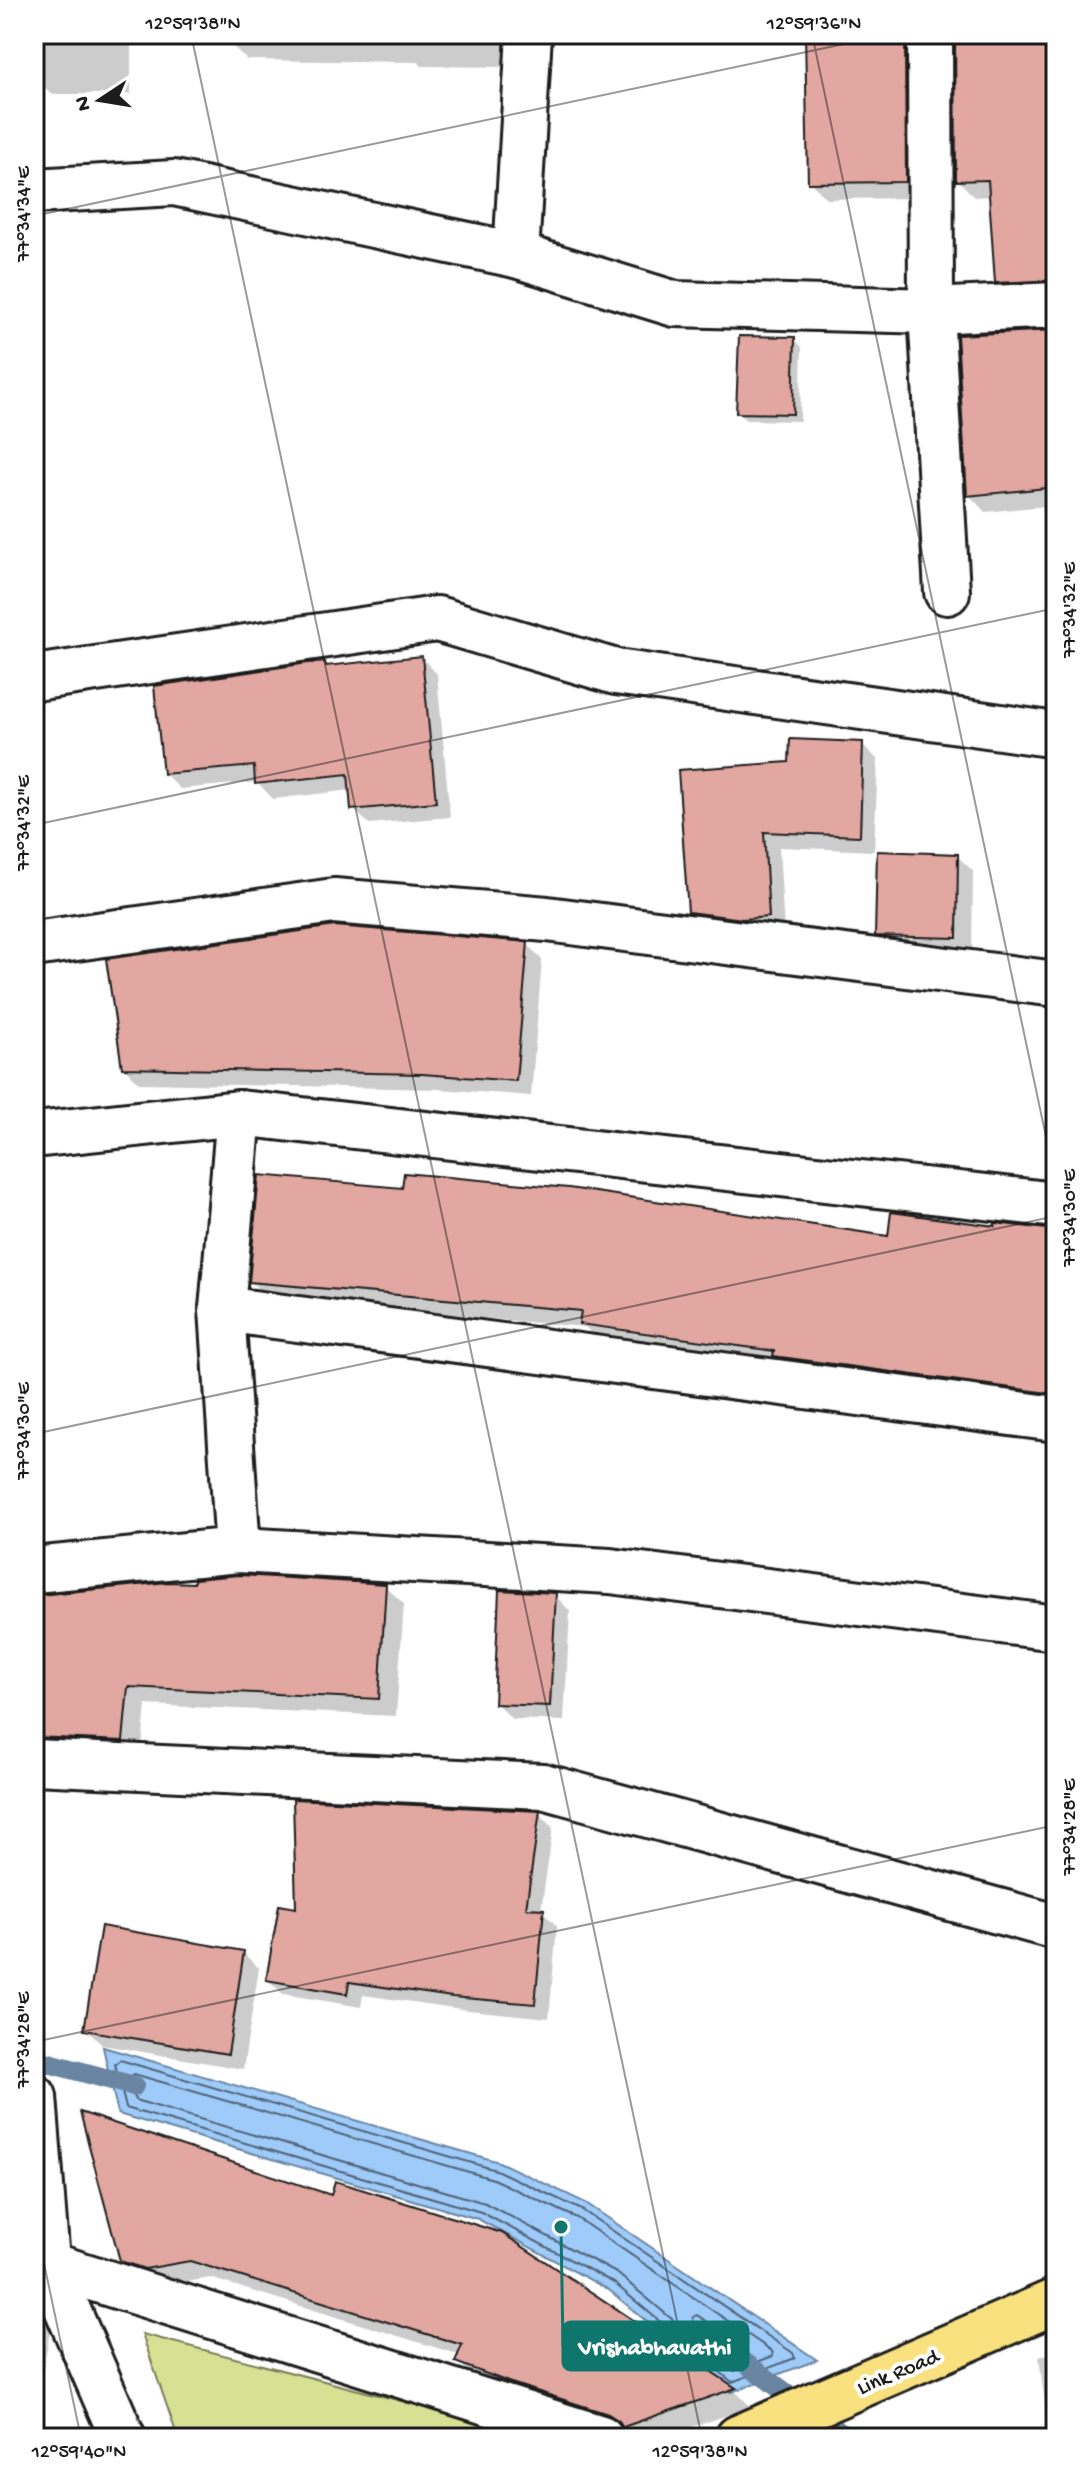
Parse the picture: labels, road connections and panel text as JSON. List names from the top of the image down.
{
  "streets": {
    "main road": ["Link Road"]
  },
  "places": ["Vrishabhavathi"],
  "north": "left",
  "coordinates": [
    "12°59'38\"N",
    "12°59'36\"N",
    "77°34'34\"E",
    "77°34'32\"E",
    "77°34'30\"E",
    "77°34'28\"E",
    "12°59'40\"N"
  ]
}
